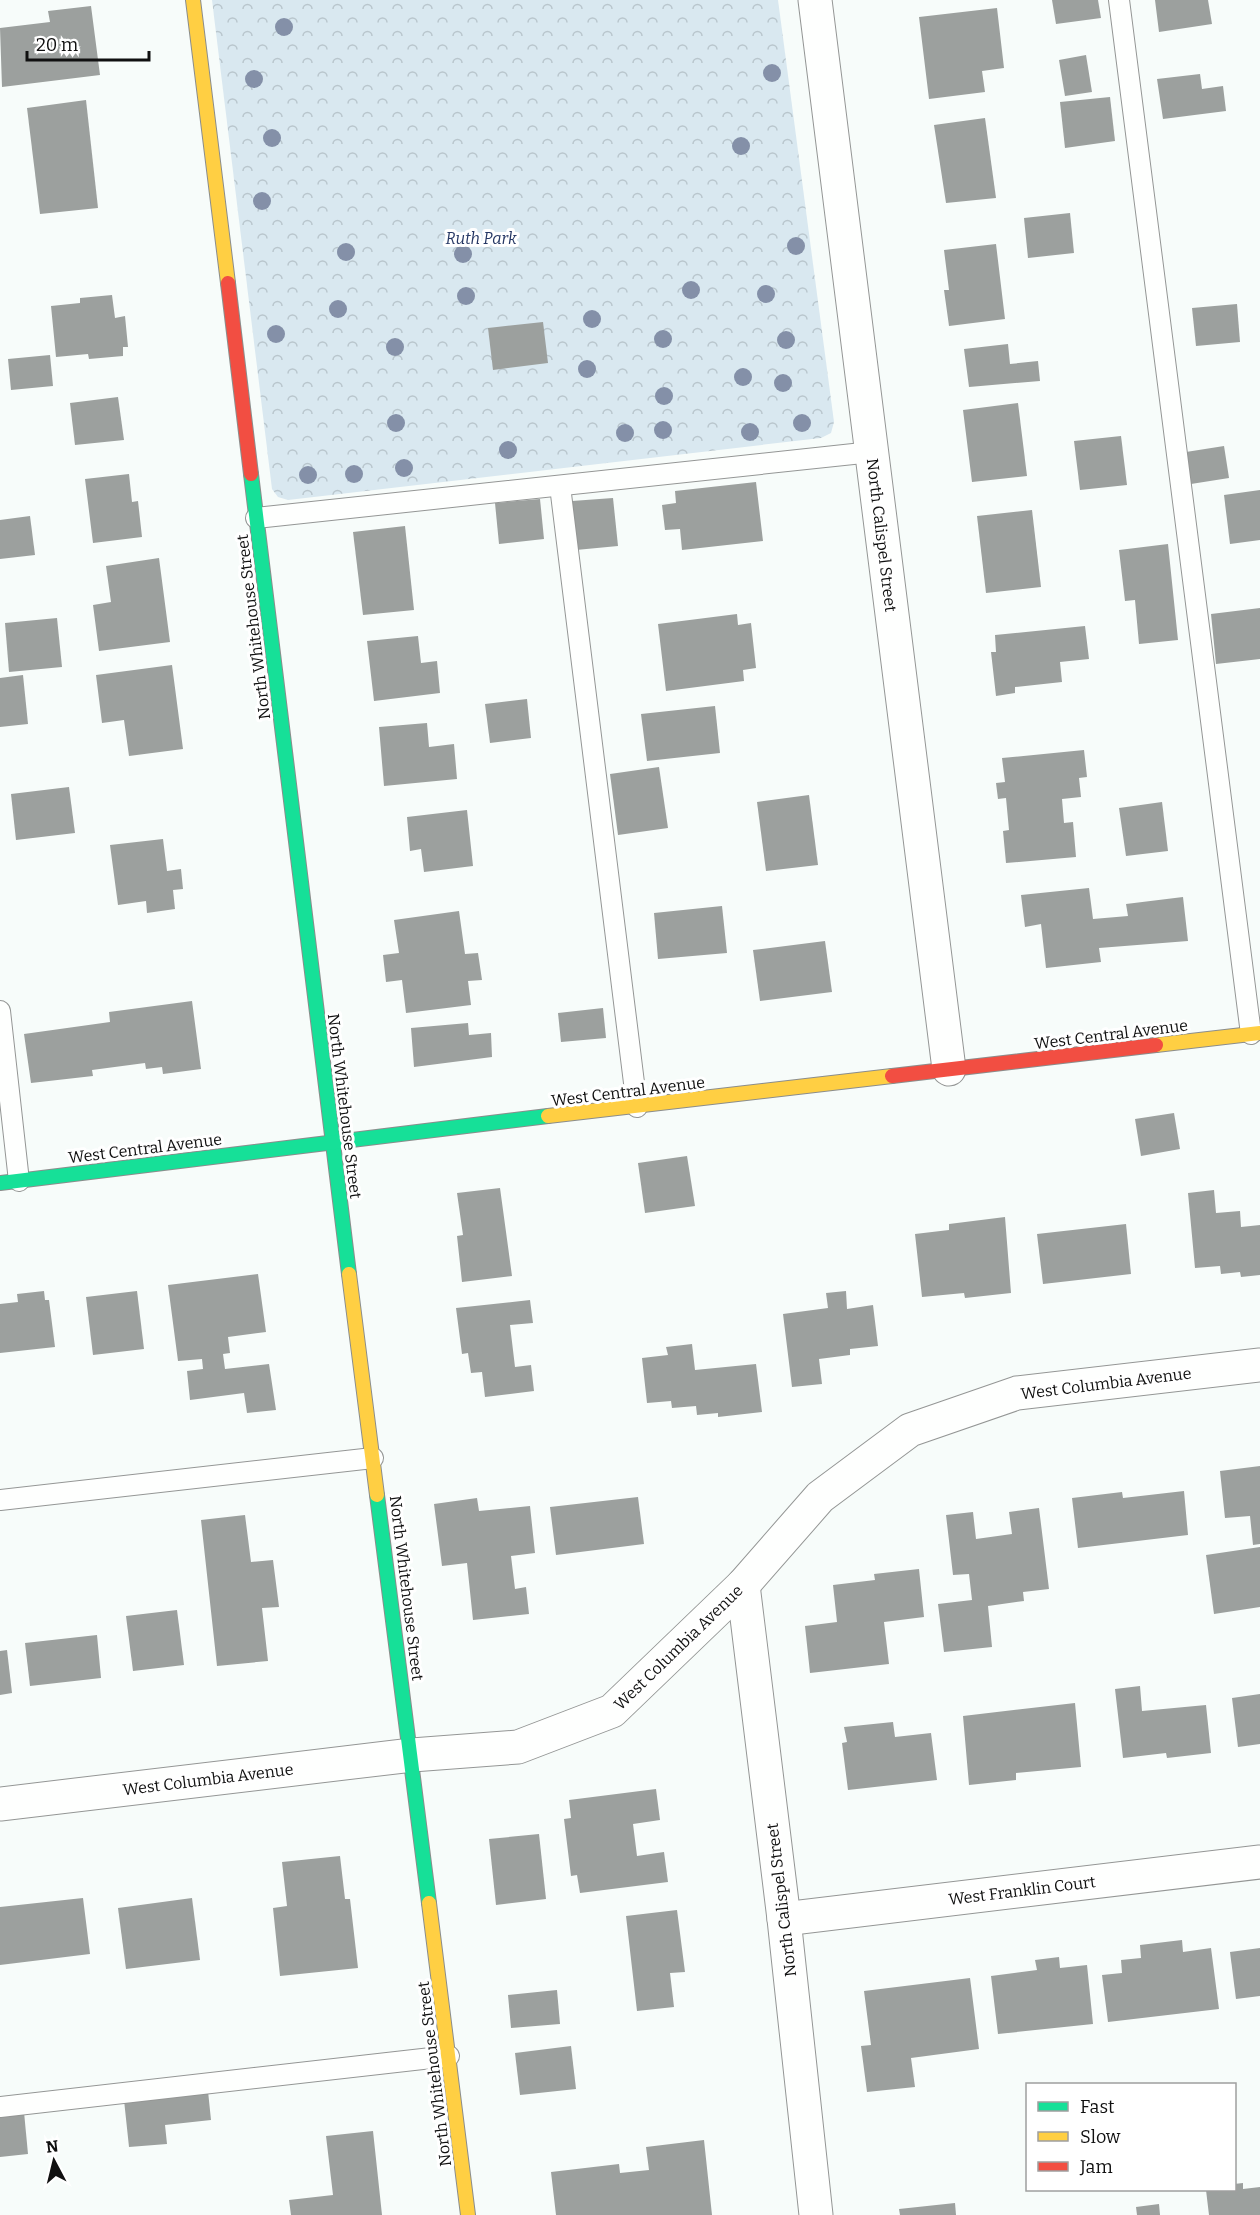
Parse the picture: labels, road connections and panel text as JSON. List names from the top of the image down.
{
  "streets": {
    "street": [
      "North Calispel Street",
      "North Whitehouse Street",
      "West Central Avenue",
      "West Columbia Avenue",
      "West Franklin Court"
    ]
  },
  "crossings": [
    ["North Calispel Street", "West Central Avenue"],
    ["North Calispel Street", "West Columbia Avenue"],
    ["North Calispel Street", "West Franklin Court"],
    ["North Whitehouse Street", "West Central Avenue"],
    ["North Whitehouse Street", "West Columbia Avenue"]
  ],
  "parks": ["Ruth Park"],
  "legend": ["Fast", "Slow", "Jam"],
  "scale_bar": "20 m",
  "north": "top"
}
